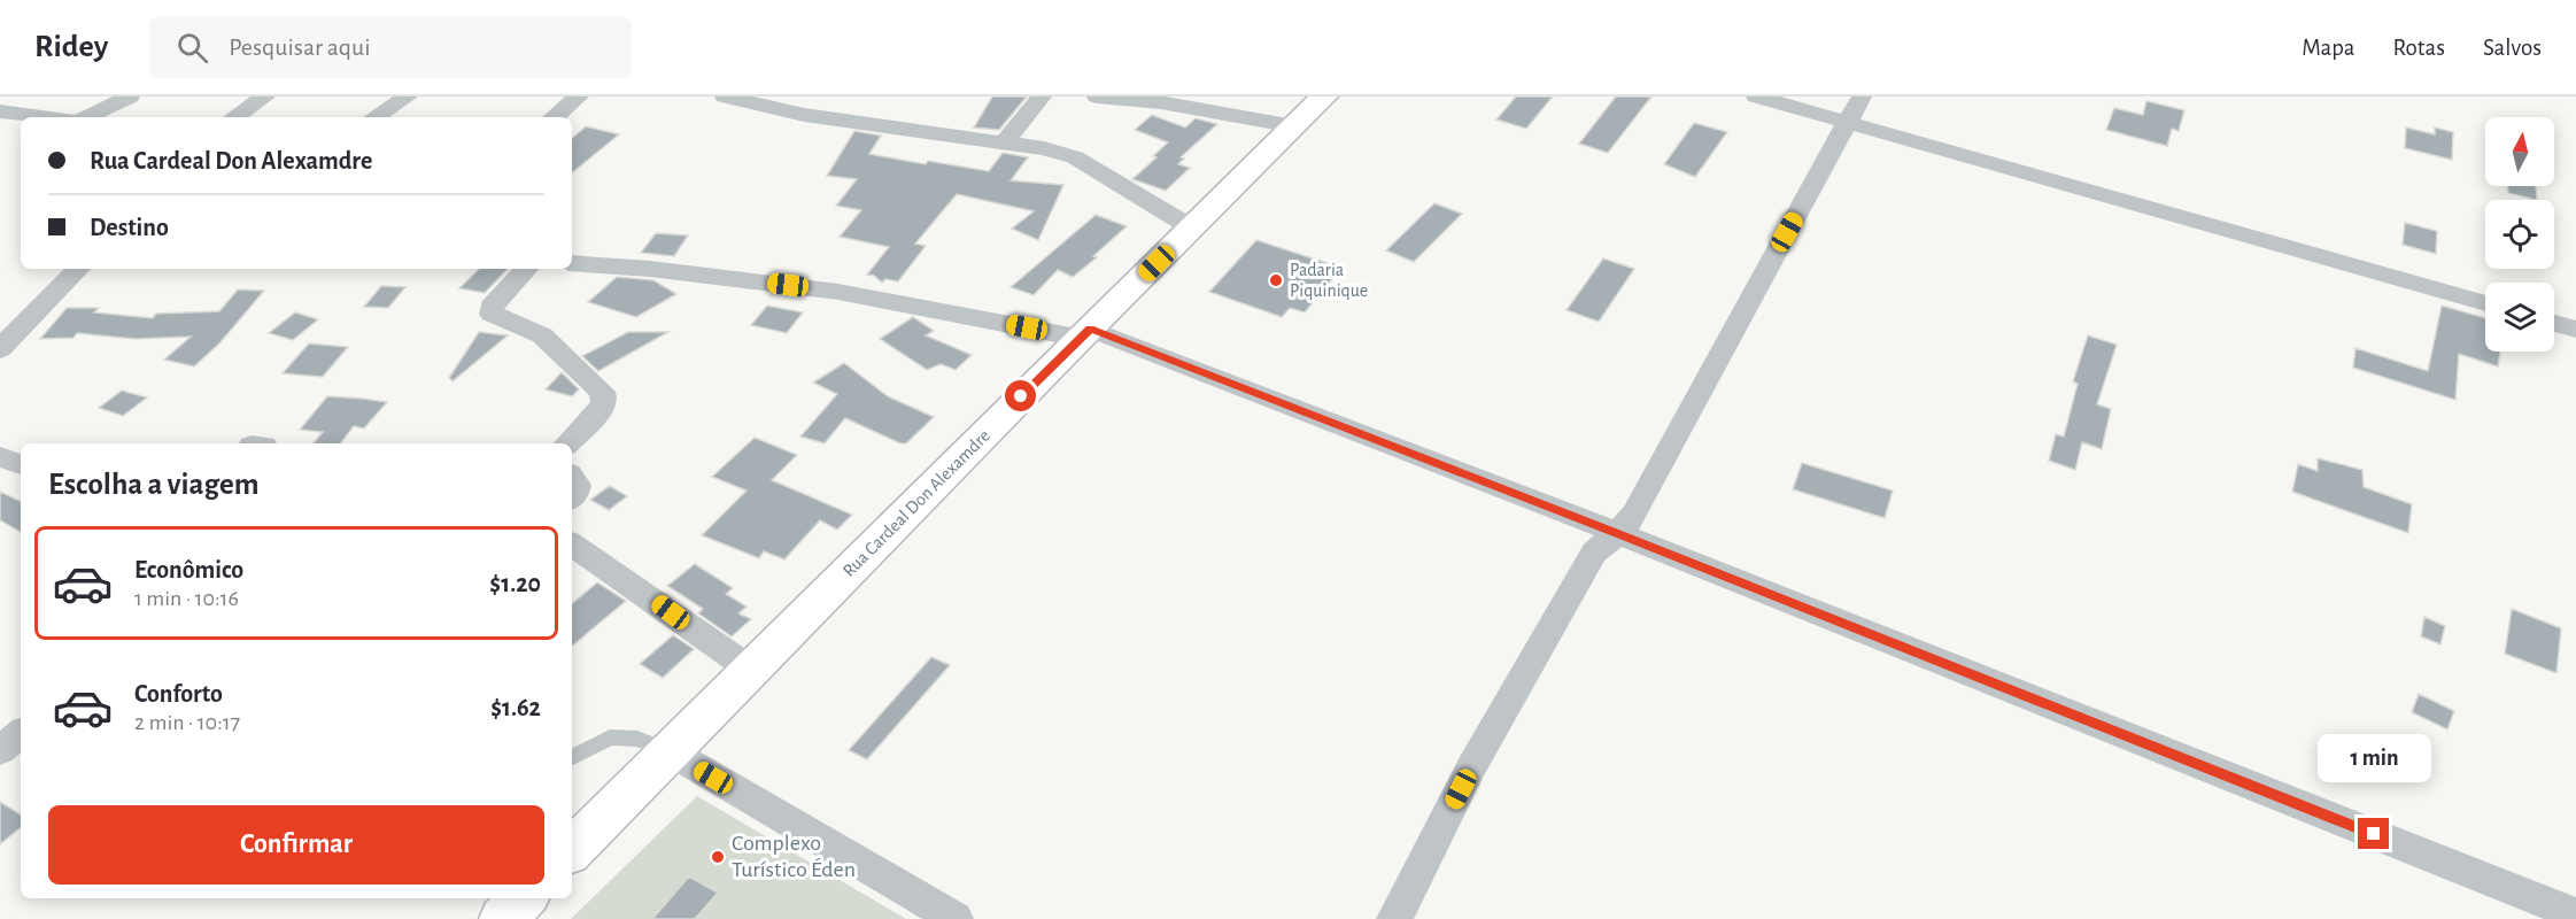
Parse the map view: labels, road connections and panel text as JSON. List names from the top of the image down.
{
  "streets": {
    "main road": ["Rua Cardeal Don Alexamdre"]
  },
  "places": ["Padaria Piquinique", "Complexo Turístico Éden"],
  "north": "top",
  "page": {
    "header": "Ridey",
    "search": "Pesquisar aqui",
    "nav": ["Mapa", "Rotas", "Salvos"],
    "banner": ["Rua Cardeal Don Alexamdre", "Destino"],
    "heading": "Escolha a viagem",
    "list": [
      {
        "name": "Econômico",
        "note": "1 min · 10:16",
        "value": "$1.20"
      },
      {
        "name": "Conforto",
        "note": "2 min · 10:17",
        "value": "$1.62"
      }
    ],
    "bubble": "1 min",
    "buttons": "Confirmar"
  }
}
